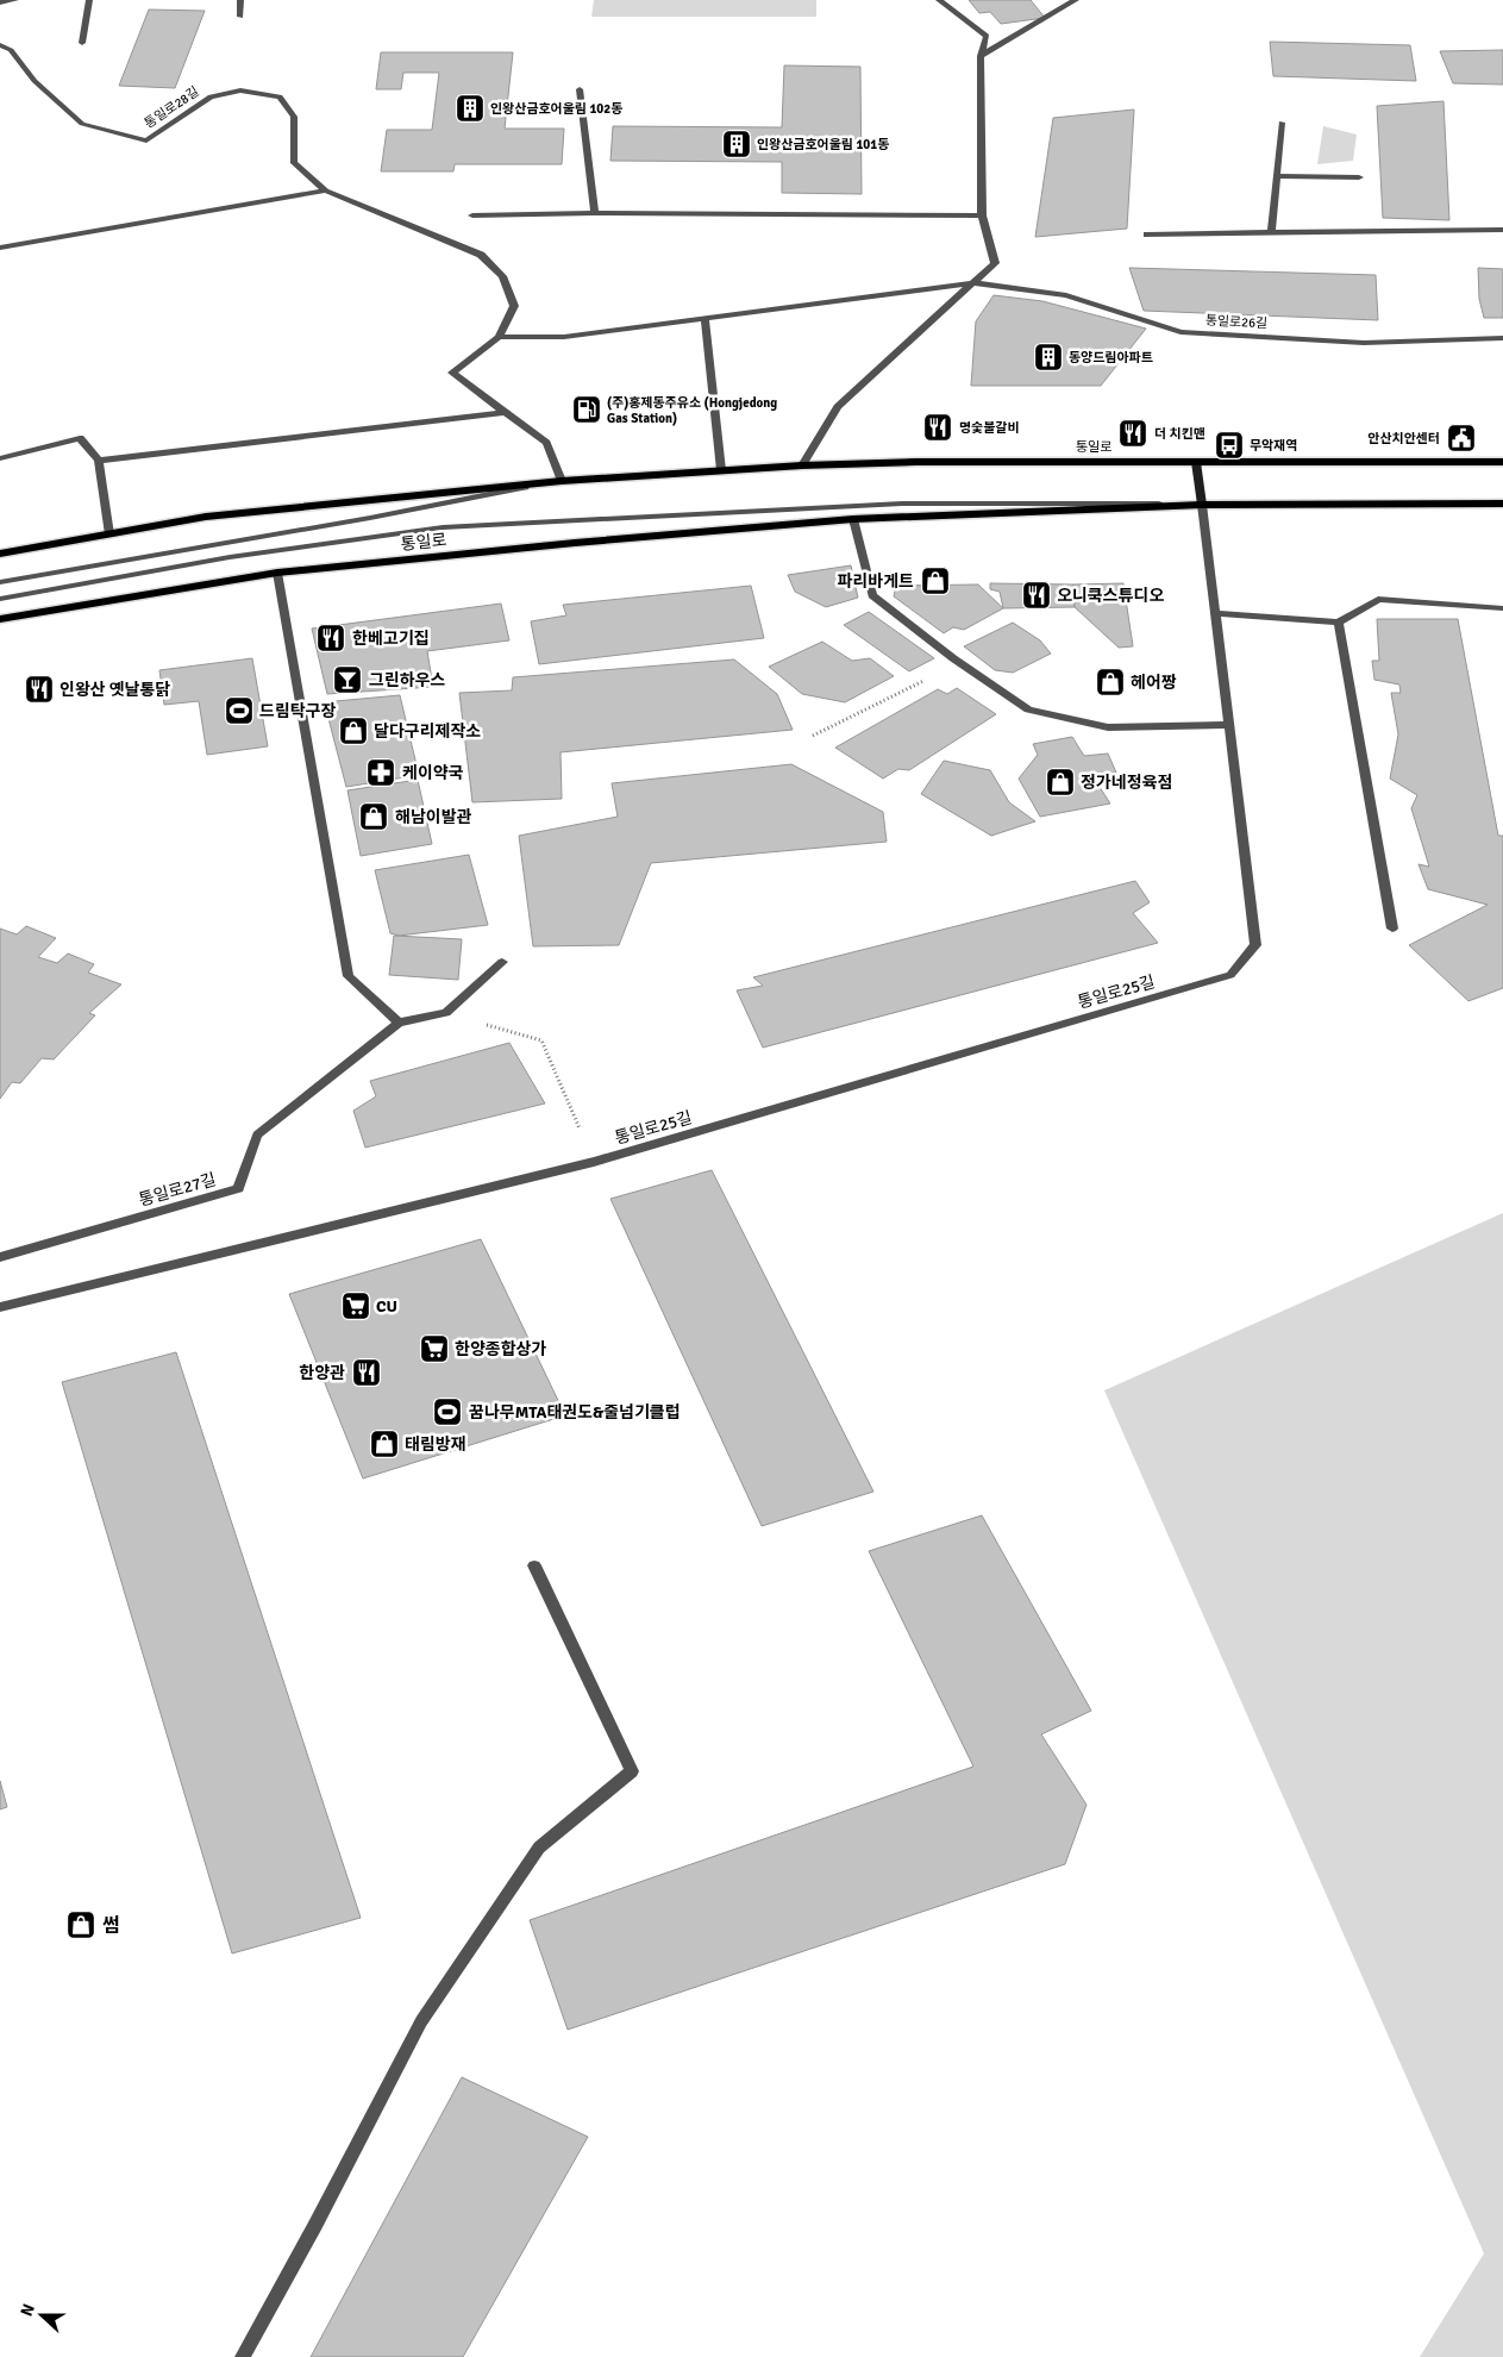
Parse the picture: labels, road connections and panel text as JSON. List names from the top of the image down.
{
  "streets": {
    "main road": ["통일로"],
    "street": [
      "통일로28길",
      "통일로26길",
      "통일로25길",
      "통일로27길"
    ]
  },
  "crossings": [
    ["통일로28길", "통일로"],
    ["통일로", "통일로25길"]
  ],
  "places": {
    "building": ["인왕산금호어울림 102동", "인왕산금호어울림 101동", "동양드림아파트"],
    "fuel station": ["(주)홍제동주유소 (Hongjedong Gas Station)"],
    "restaurant": [
      "명숯불갈비",
      "더 치킨맨",
      "오니쿡스튜디오",
      "한베고기집",
      "인왕산 옛날통닭",
      "한양관"
    ],
    "public building": ["안산치안센터"],
    "bus stop": ["무악재역"],
    "shop": [
      "파리바게트",
      "헤어짱",
      "달다구리제작소",
      "정가네정육점",
      "해남이발관",
      "태림방재",
      "썸"
    ],
    "bar": ["그린하우스"],
    "sports": ["드림탁구장", "꿈나무MTA태권도&줄넘기클럽"],
    "pharmacy": ["케이약국"],
    "supermarket": ["CU", "한양종합상가"]
  },
  "north": "left"
}
